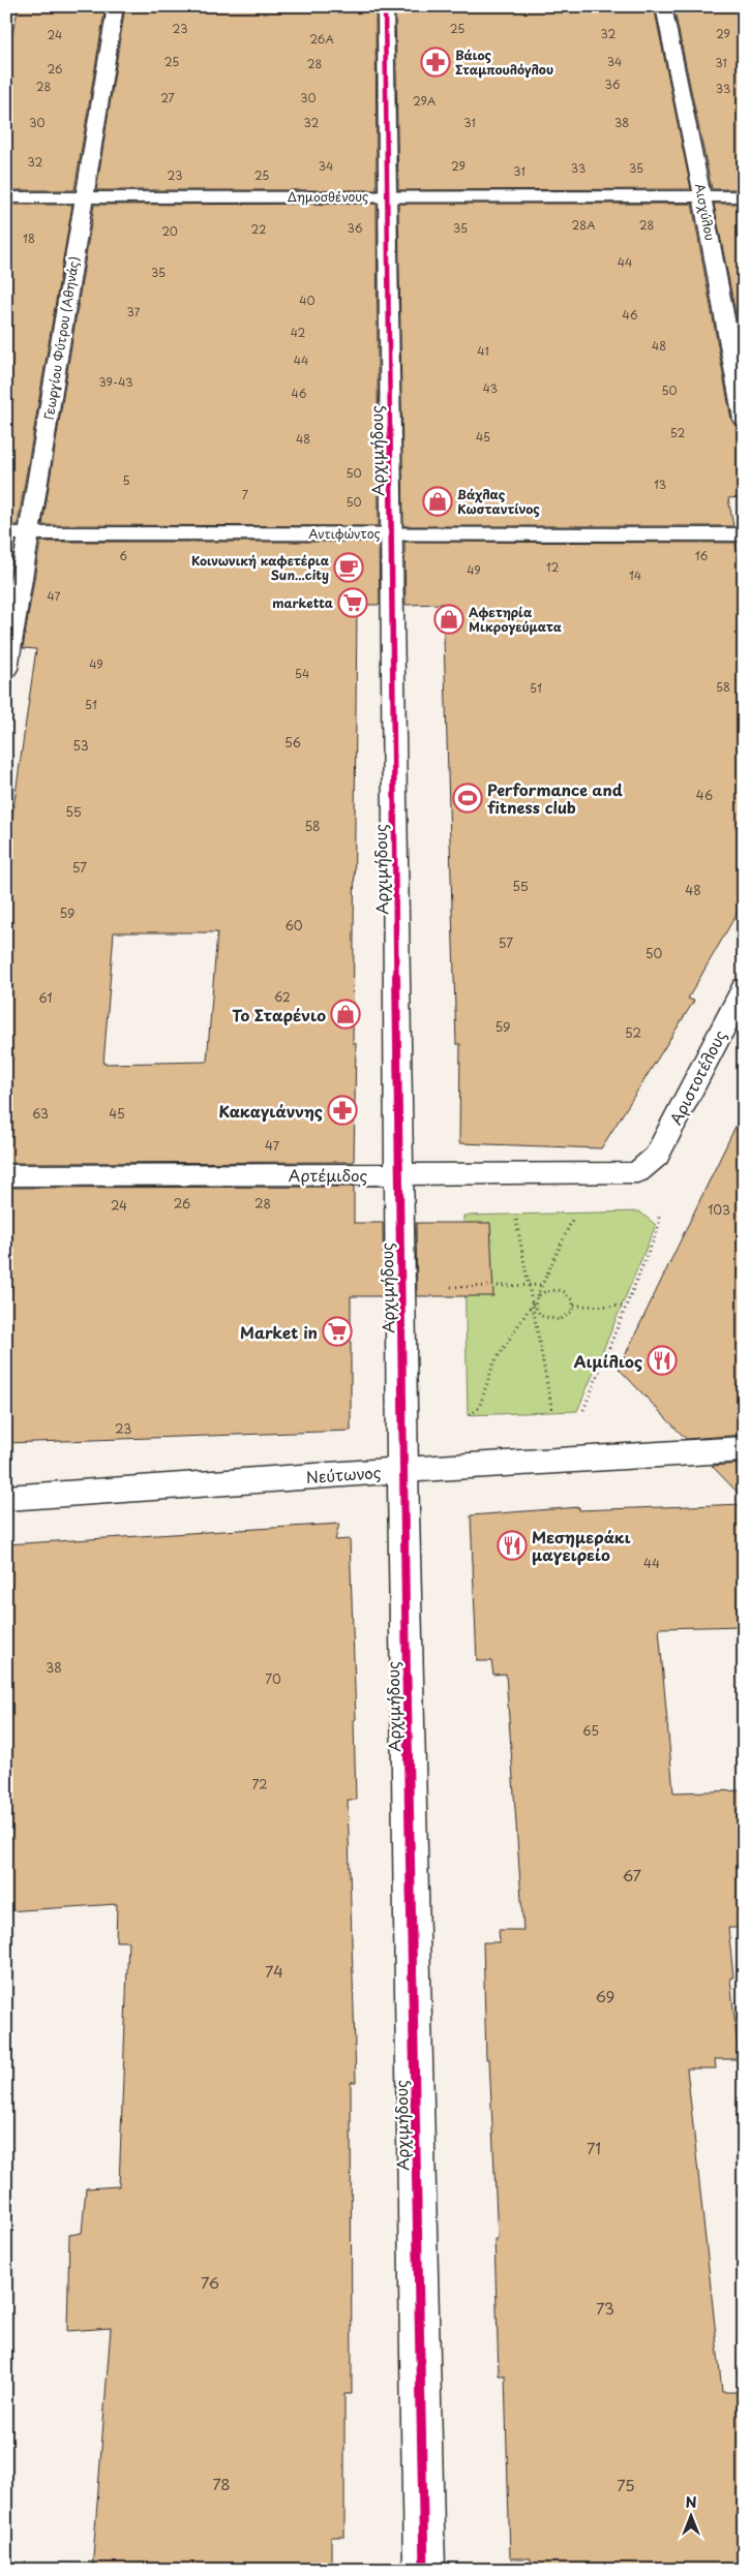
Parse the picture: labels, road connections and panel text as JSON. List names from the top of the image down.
{
  "streets": {
    "street": [
      "Δημοσθένους",
      "Αισχύλου",
      "Γεωργίου Φύτρου (Αθηνάς)",
      "Αρχιμήδους",
      "Αντιφώντος",
      "Αριστοτέλους",
      "Αρτέμιδος",
      "Νεύτωνος"
    ]
  },
  "crossings": [
    ["Δημοσθένους", "Αισχύλου"],
    ["Δημοσθένους", "Γεωργίου Φύτρου (Αθηνάς)"],
    ["Δημοσθένους", "Αρχιμήδους"],
    ["Γεωργίου Φύτρου (Αθηνάς)", "Αντιφώντος"],
    ["Αρχιμήδους", "Αντιφώντος"],
    ["Αρχιμήδους", "Αρτέμιδος"],
    ["Αρχιμήδους", "Νεύτωνος"],
    ["Αριστοτέλους", "Αρτέμιδος"]
  ],
  "places": {
    "pharmacy": ["Βάιος Σταμπουλόγλου", "Κακαγιάννης"],
    "shop": ["Βάχλας Κωσταντίνος", "Αφετηρία Μικρογεύματα", "Το Σταρένιο"],
    "cafe": ["Κοινωνική καφετέρια Sun...city"],
    "supermarket": ["marketta", "Market in"],
    "sports": ["Performance and fitness club"],
    "restaurant": ["Αιμίλιος", "Μεσημεράκι μαγειρείο"]
  },
  "house_numbers": [
    "23",
    "25",
    "32",
    "29",
    "24",
    "26Α",
    "25",
    "34",
    "31",
    "28",
    "26",
    "36",
    "28",
    "33",
    "27",
    "30",
    "29Α",
    "30",
    "32",
    "31",
    "38",
    "32",
    "34",
    "29",
    "33",
    "35",
    "31",
    "23",
    "25",
    "28Α",
    "28",
    "36",
    "35",
    "22",
    "20",
    "18",
    "44",
    "35",
    "40",
    "37",
    "46",
    "42",
    "48",
    "41",
    "44",
    "39-43",
    "43",
    "50",
    "46",
    "52",
    "45",
    "48",
    "50",
    "5",
    "13",
    "7",
    "50",
    "6",
    "16",
    "12",
    "49",
    "14",
    "47",
    "49",
    "54",
    "58",
    "51",
    "51",
    "56",
    "53",
    "46",
    "55",
    "58",
    "57",
    "55",
    "48",
    "59",
    "60",
    "57",
    "50",
    "62",
    "61",
    "59",
    "52",
    "63",
    "45",
    "47",
    "26",
    "28",
    "24",
    "103",
    "23",
    "44",
    "38",
    "70",
    "65",
    "72",
    "67",
    "74",
    "69",
    "71",
    "76",
    "73",
    "78",
    "75"
  ],
  "north": "top"
}
